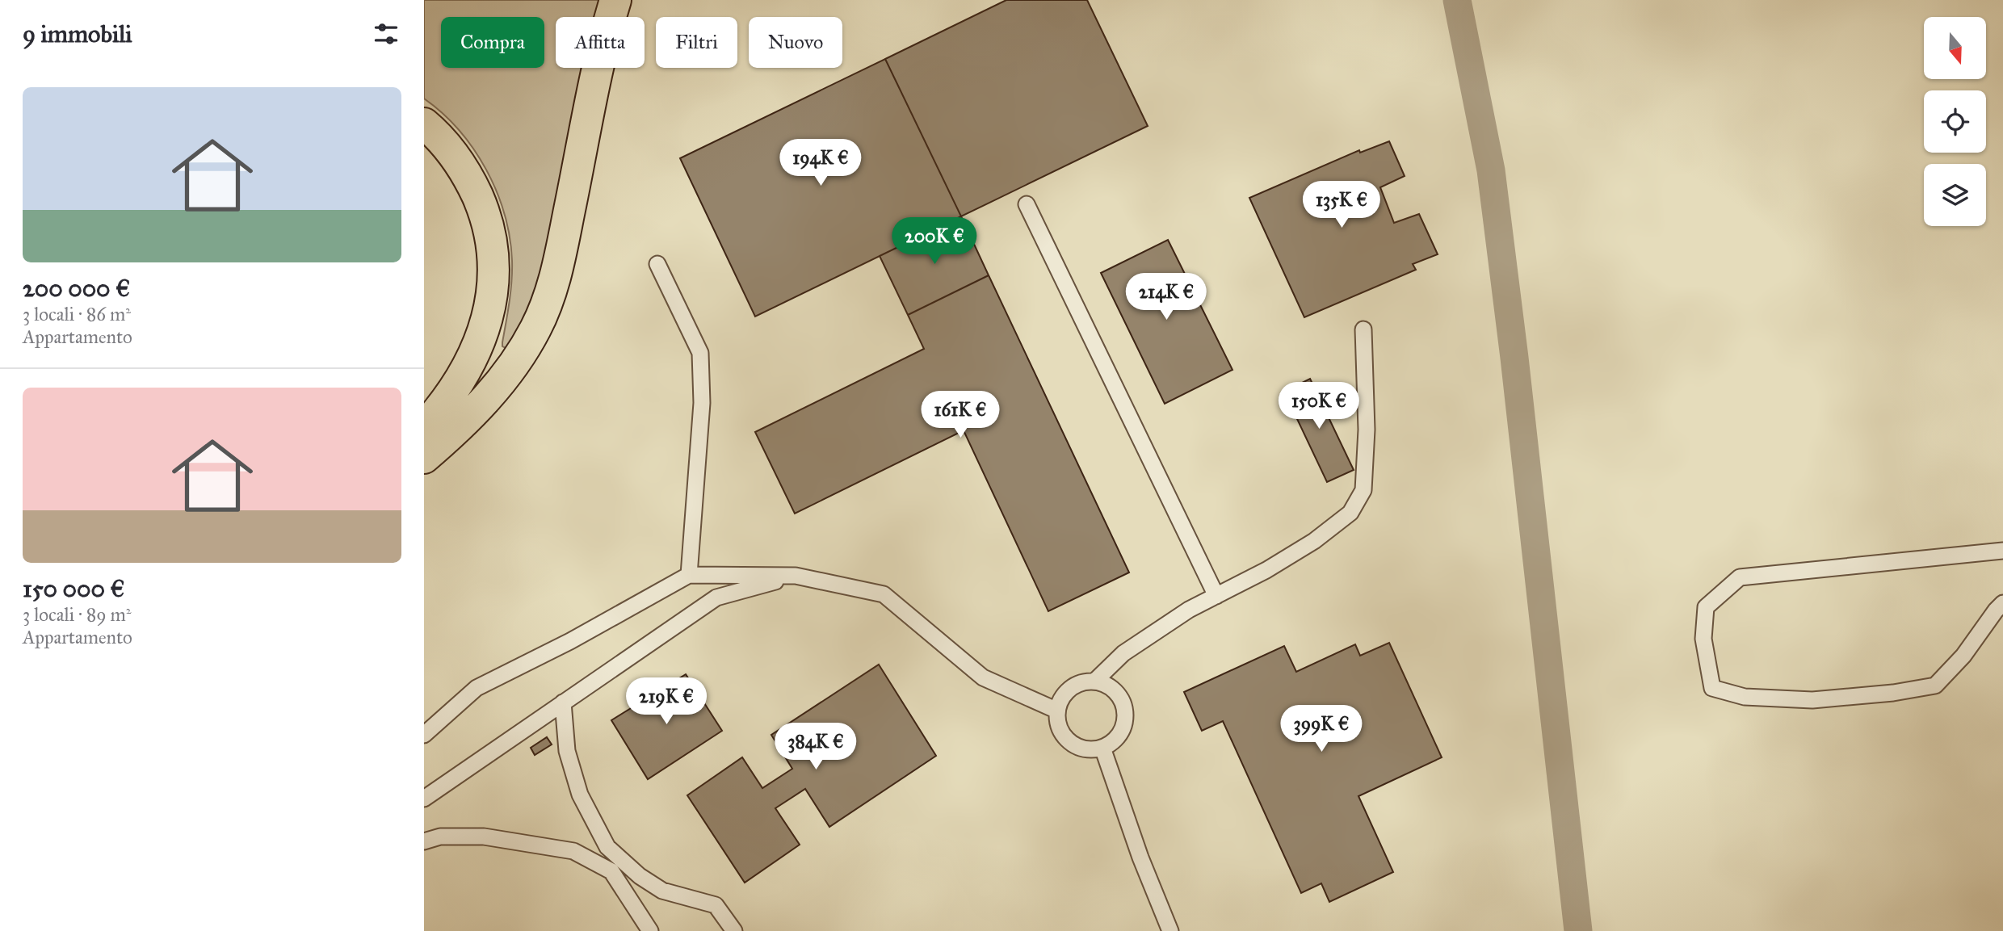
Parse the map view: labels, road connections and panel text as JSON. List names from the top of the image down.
{
  "north": "bottom",
  "page": {
    "heading": "9 immobili",
    "chip": [
      "Compra",
      "Affitta",
      "Filtri",
      "Nuovo"
    ],
    "list": [
      {
        "name": "200 000 €",
        "note": "3 locali · 86 m² · Appartamento"
      },
      {
        "name": "150 000 €",
        "note": "3 locali · 89 m² · Appartamento"
      }
    ],
    "price": [
      "194K €",
      "135K €",
      "200K €",
      "214K €",
      "150K €",
      "161K €",
      "219K €",
      "399K €",
      "384K €"
    ]
  }
}
